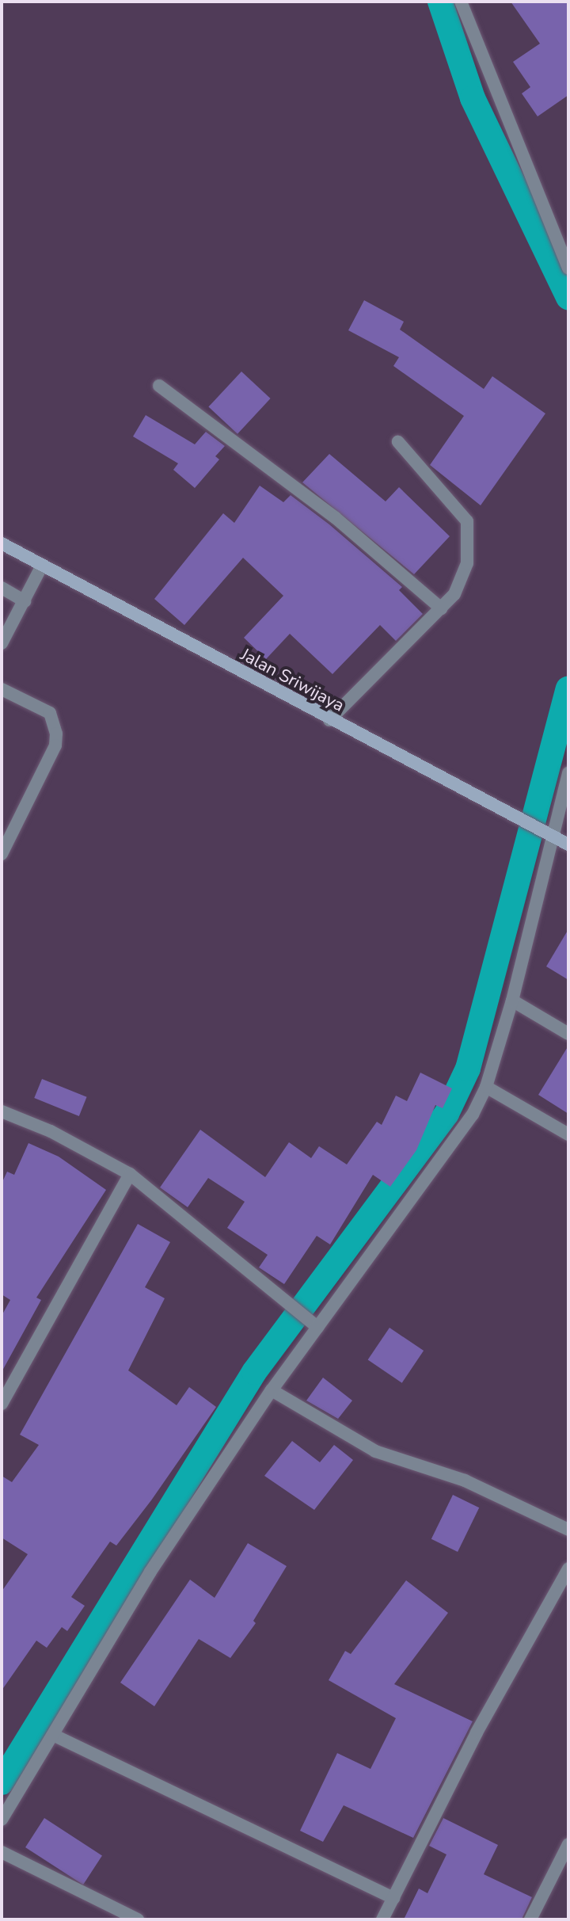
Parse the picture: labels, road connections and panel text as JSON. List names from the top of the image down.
{
  "streets": {
    "street": ["Jalan Sriwijaya"]
  }
}
